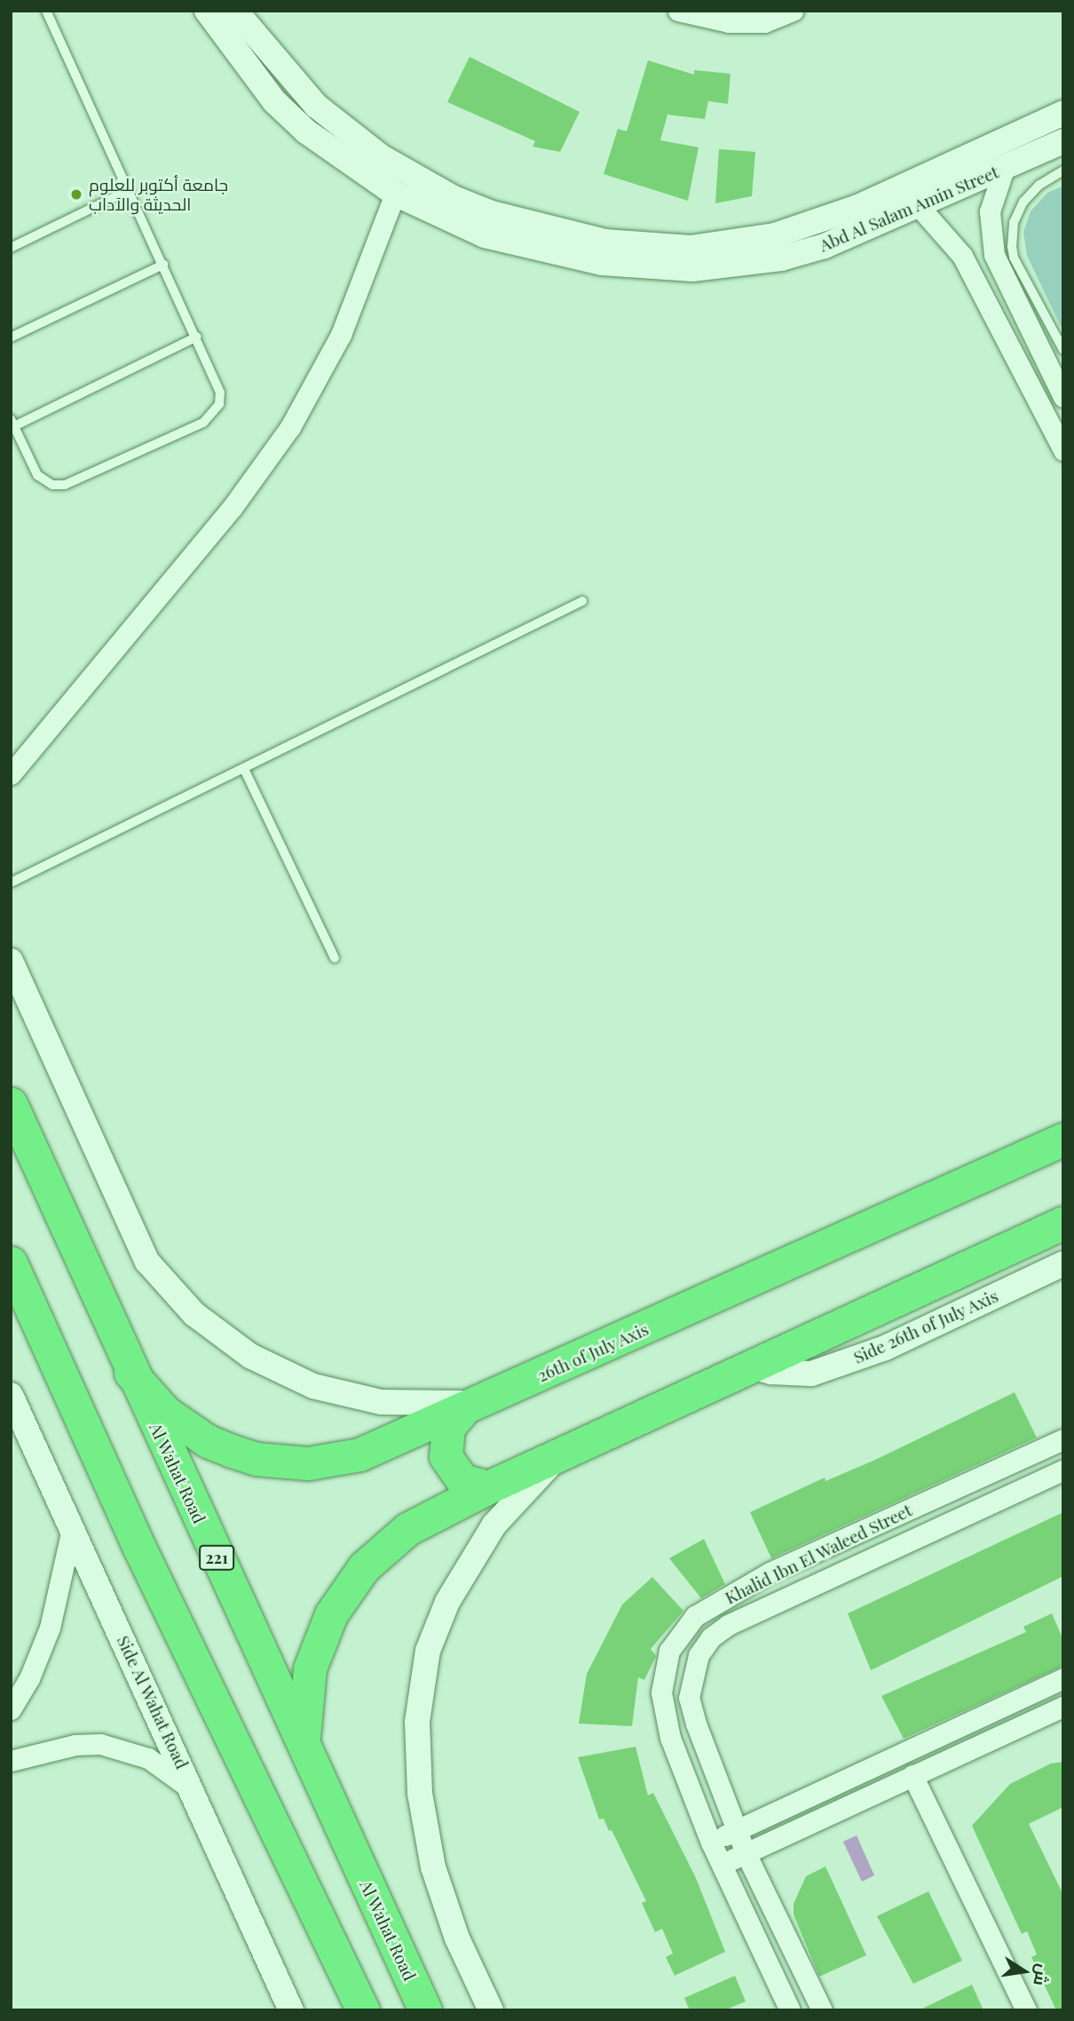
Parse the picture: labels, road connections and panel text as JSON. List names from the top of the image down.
{
  "streets": {
    "highway": ["26th of July Axis", "Al Wahat Road", "221"],
    "street": [
      "Abd Al Salam Amin Street",
      "Side 26th of July Axis",
      "Khalid Ibn El Waleed Street",
      "Side Al Wahat Road"
    ]
  },
  "crossings": [
    ["26th of July Axis", "Al Wahat Road"]
  ],
  "places": ["جامعة أكتوبر للعلوم الحديثة والآداب"],
  "north": "right"
}
